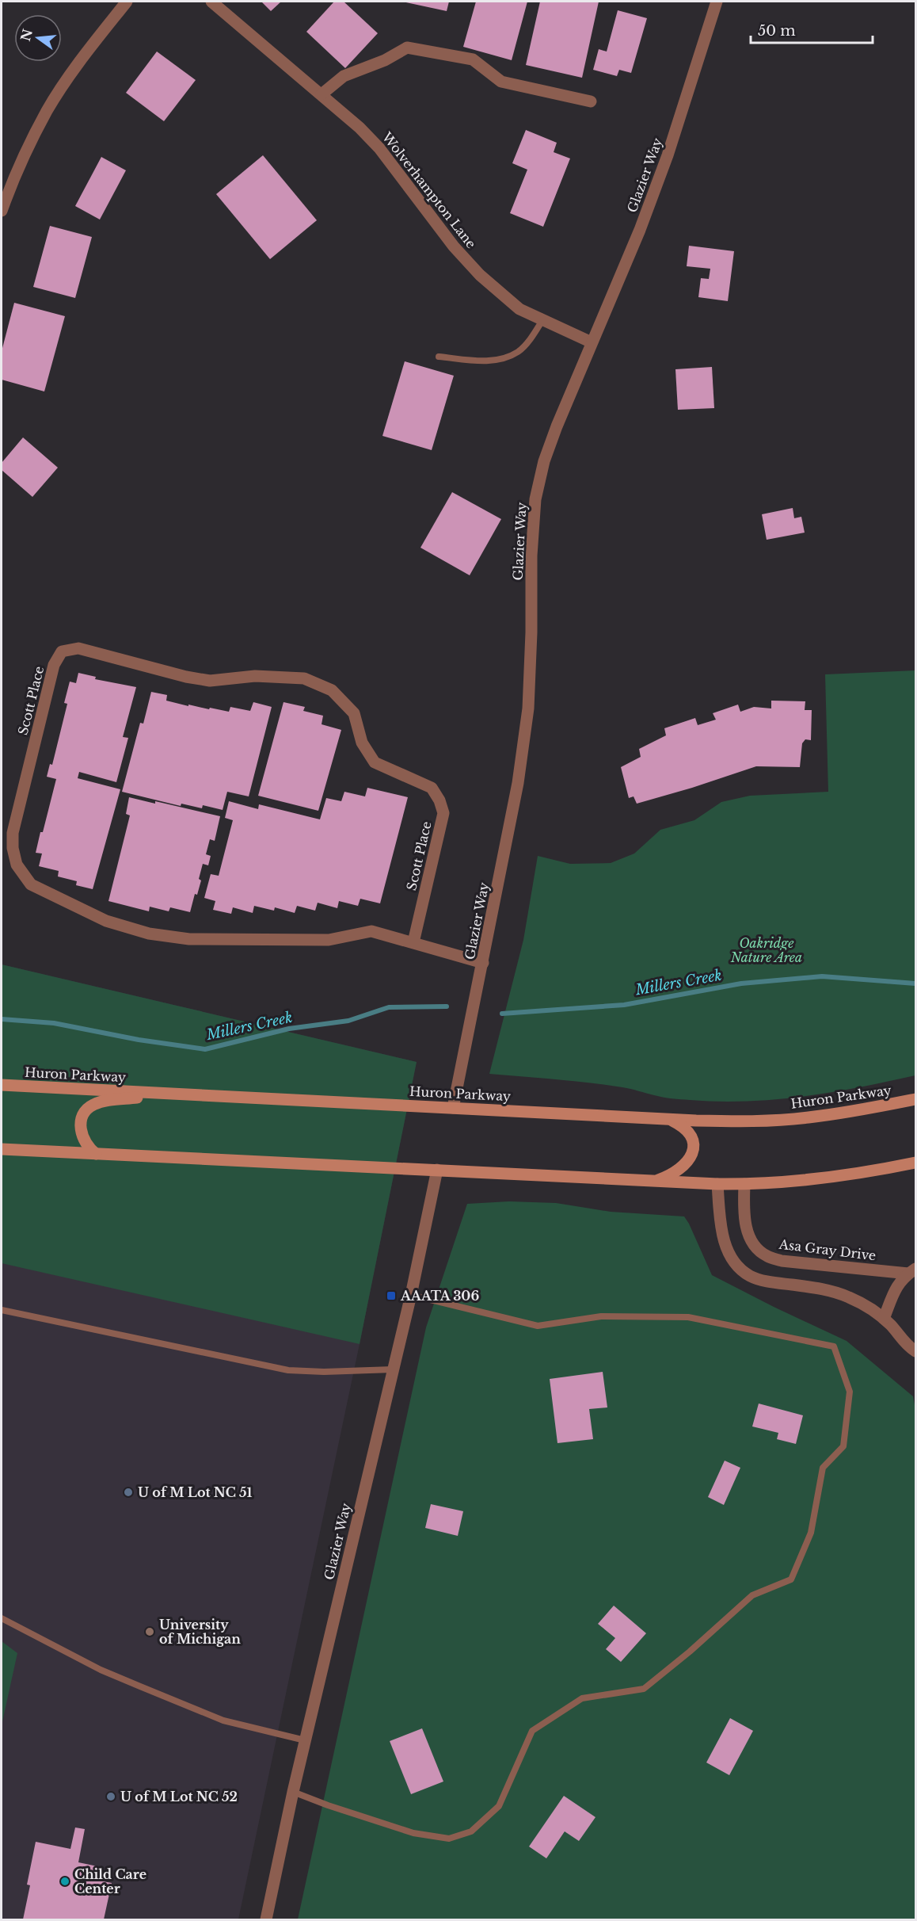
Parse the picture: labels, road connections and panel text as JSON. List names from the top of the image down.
{
  "streets": {
    "main road": ["Huron Parkway"],
    "street": [
      "Glazier Way",
      "Wolverhampton Lane",
      "Scott Place",
      "Asa Gray Drive"
    ]
  },
  "crossings": [
    ["Glazier Way", "Wolverhampton Lane"],
    ["Glazier Way", "Scott Place"],
    ["Glazier Way", "Huron Parkway"]
  ],
  "water": ["Millers Creek"],
  "parks": ["Oakridge Nature Area"],
  "places": {
    "transit": ["AAATA 306"],
    "other": [
      "U of M Lot NC 51",
      "University of Michigan",
      "U of M Lot NC 52",
      "Child Care Center"
    ]
  },
  "scale_bar": "50 m",
  "north": "left"
}
